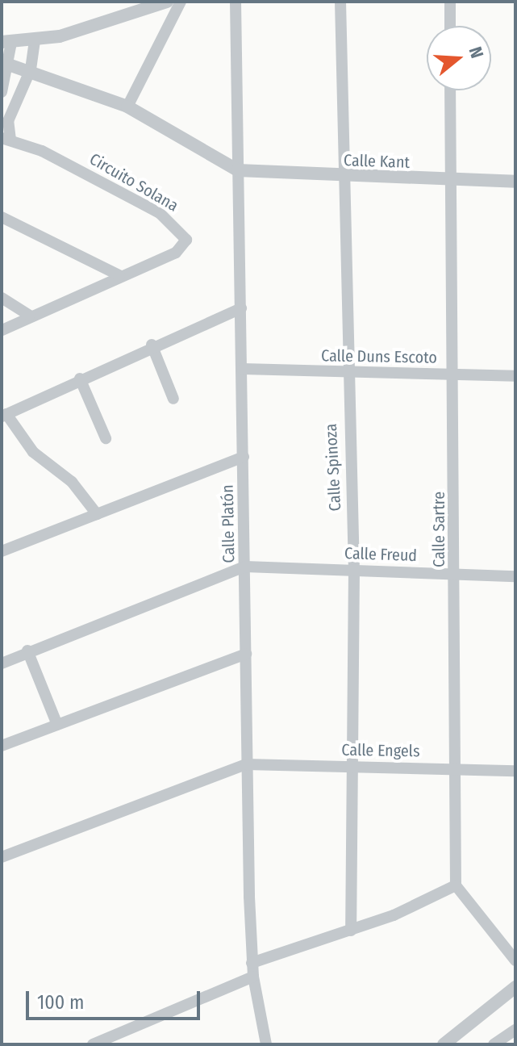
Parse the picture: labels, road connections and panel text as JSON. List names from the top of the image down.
{
  "streets": {
    "street": [
      "Calle Kant",
      "Circuito Solana",
      "Calle Duns Escoto",
      "Calle Spinoza",
      "Calle Platón",
      "Calle Sartre",
      "Calle Freud",
      "Calle Engels"
    ]
  },
  "crossings": [
    ["Calle Kant", "Calle Spinoza"],
    ["Calle Kant", "Calle Platón"],
    ["Calle Kant", "Calle Sartre"],
    ["Calle Duns Escoto", "Calle Spinoza"],
    ["Calle Duns Escoto", "Calle Platón"],
    ["Calle Duns Escoto", "Calle Sartre"],
    ["Calle Spinoza", "Calle Freud"],
    ["Calle Spinoza", "Calle Engels"],
    ["Calle Platón", "Calle Freud"],
    ["Calle Platón", "Calle Engels"],
    ["Calle Sartre", "Calle Freud"],
    ["Calle Sartre", "Calle Engels"]
  ],
  "scale_bar": "100 m",
  "north": "right"
}
